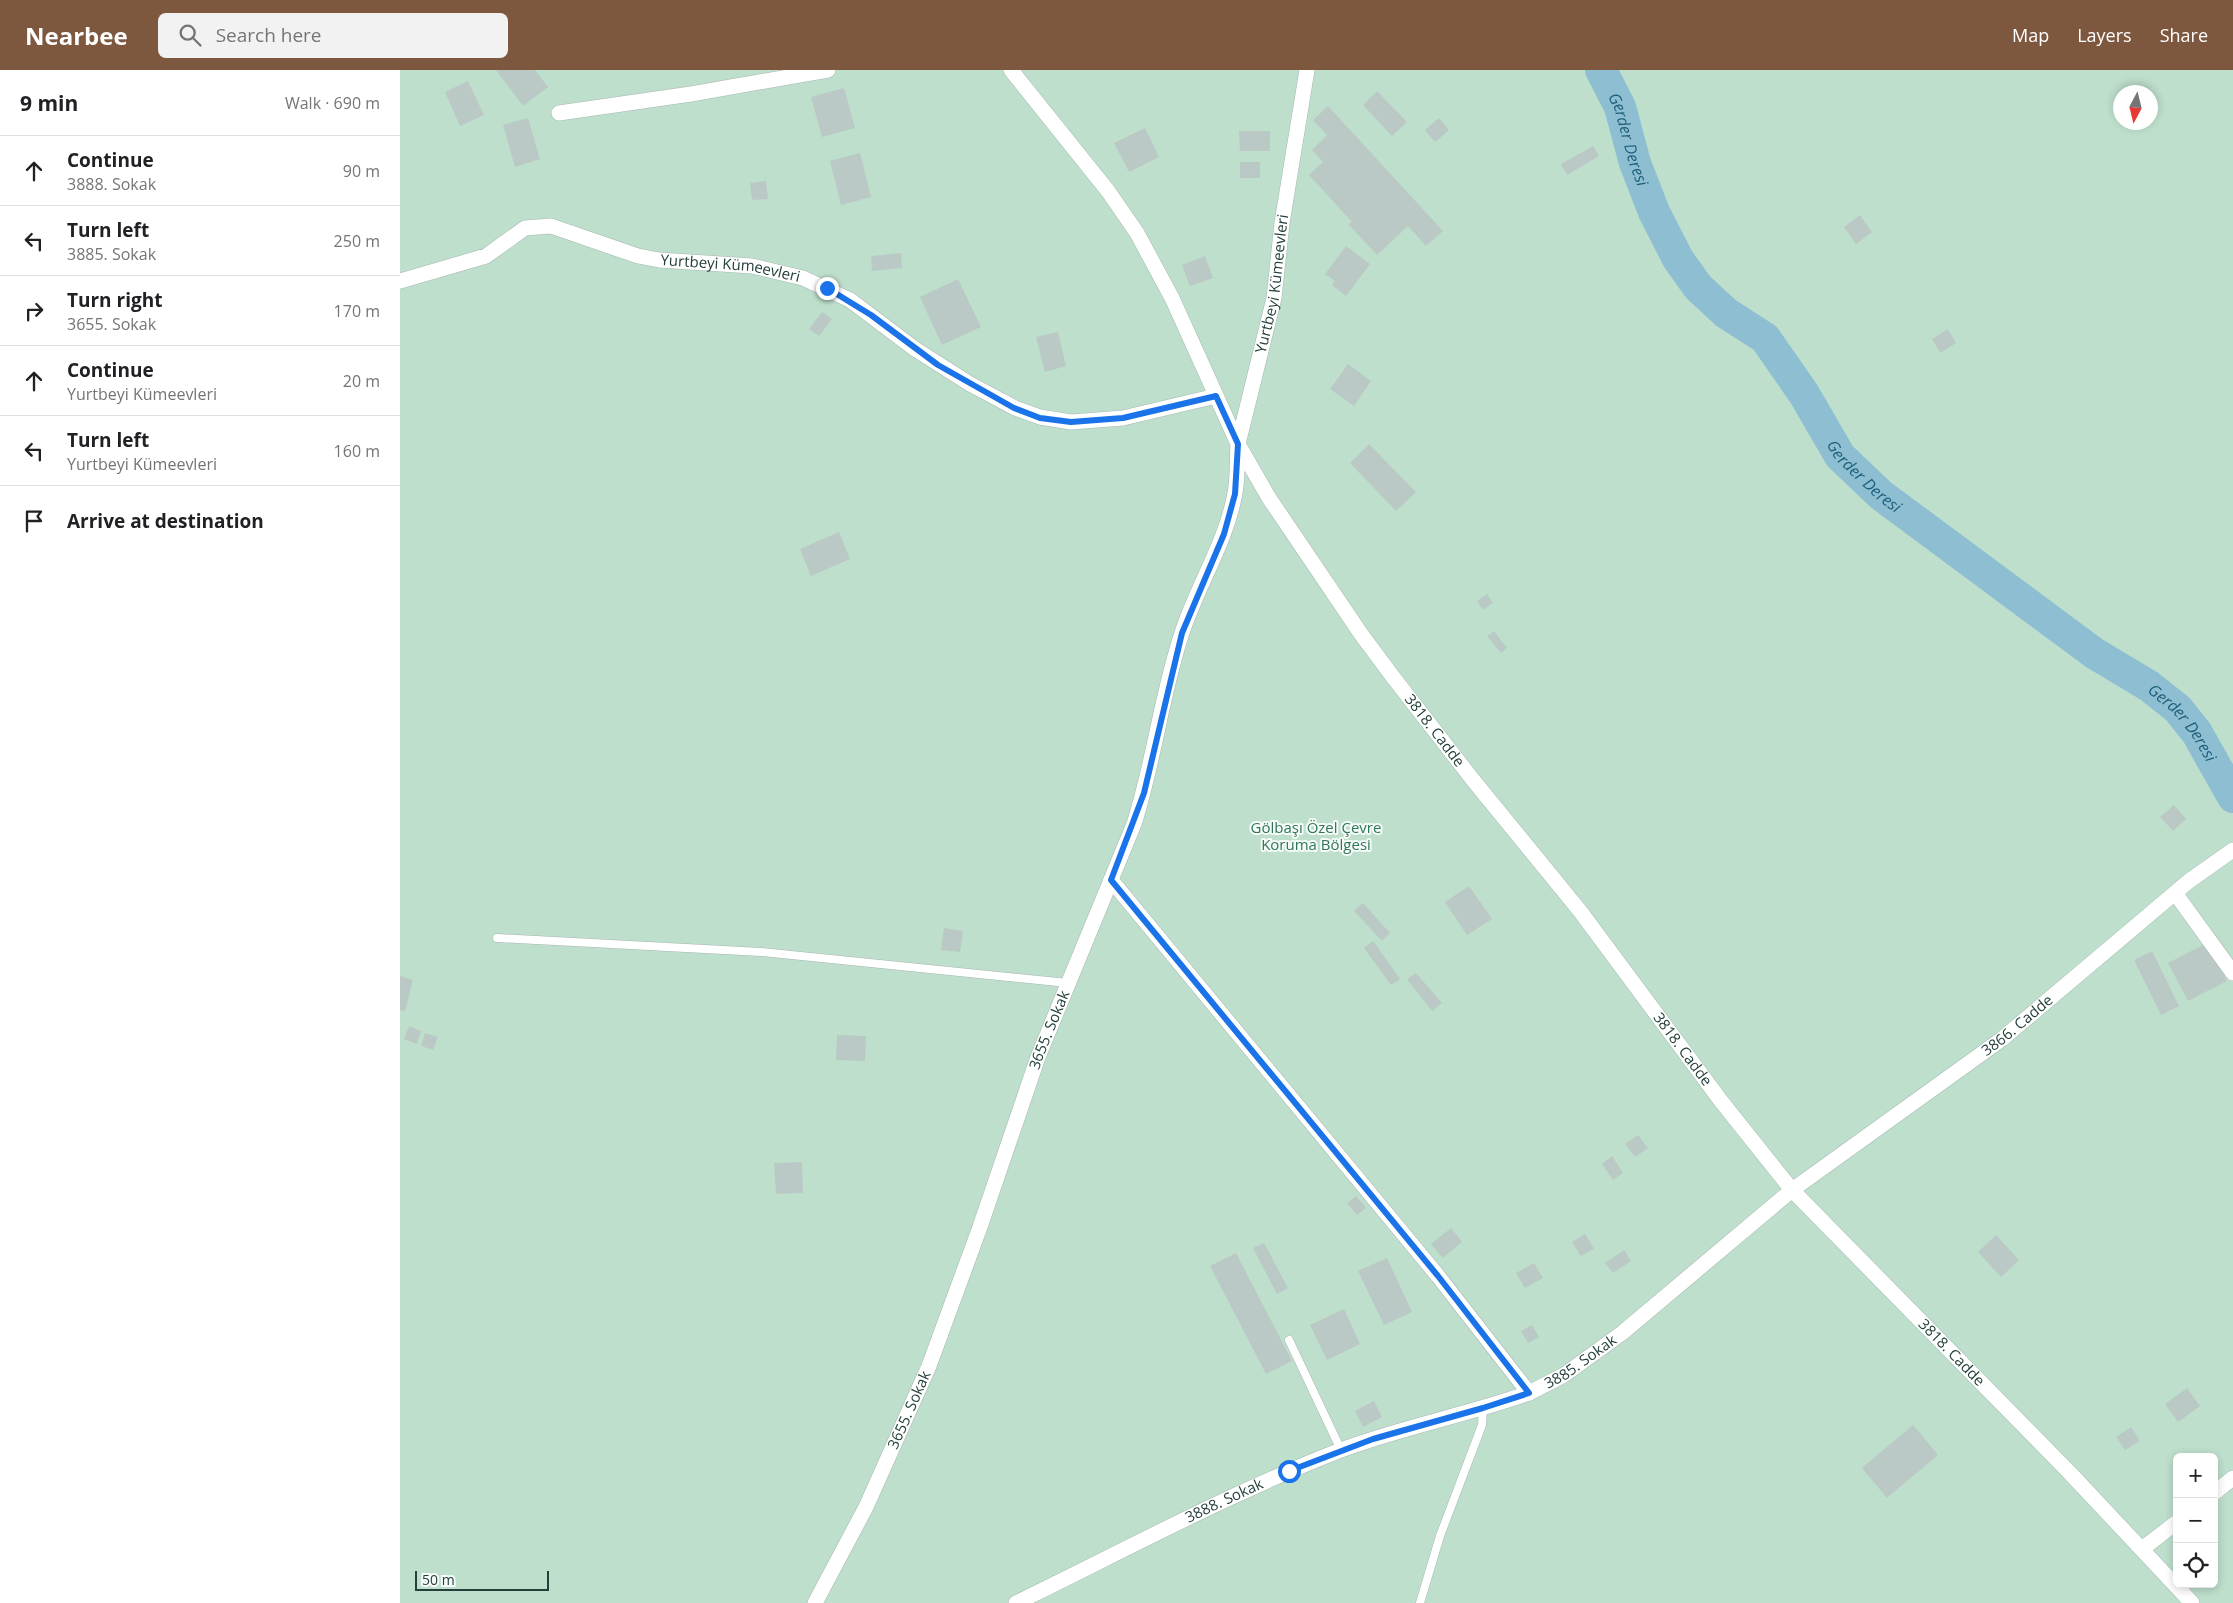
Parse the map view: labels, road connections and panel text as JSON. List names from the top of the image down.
{
  "streets": {
    "street": [
      "Yurtbeyi Kümeevleri",
      "3818. Cadde",
      "3866. Cadde",
      "3655. Sokak",
      "3885. Sokak",
      "3888. Sokak"
    ]
  },
  "crossings": [
    ["Yurtbeyi Kümeevleri", "3818. Cadde"],
    ["Yurtbeyi Kümeevleri", "3655. Sokak"],
    ["3818. Cadde", "3866. Cadde"],
    ["3818. Cadde", "3655. Sokak"],
    ["3818. Cadde", "3885. Sokak"],
    ["3866. Cadde", "3885. Sokak"],
    ["3655. Sokak", "3885. Sokak"],
    ["3885. Sokak", "3888. Sokak"]
  ],
  "water": ["Gerder Deresi"],
  "parks": ["Gölbaşı Özel Çevre Koruma Bölgesi"],
  "scale_bar": "50 m",
  "north": "bottom",
  "page": {
    "header": "Nearbee",
    "search": "Search here",
    "nav": ["Map", "Layers", "Share"],
    "heading": ["9 min", "Walk · 690 m"],
    "list": [
      ["Continue", "3888. Sokak", "90 m"],
      ["Turn left", "3885. Sokak", "250 m"],
      ["Turn right", "3655. Sokak", "170 m"],
      ["Continue", "Yurtbeyi Kümeevleri", "20 m"],
      ["Turn left", "Yurtbeyi Kümeevleri", "160 m"],
      "Arrive at destination"
    ],
    "map_buttons": ["+", "−"],
    "scale": "50 m"
  }
}
